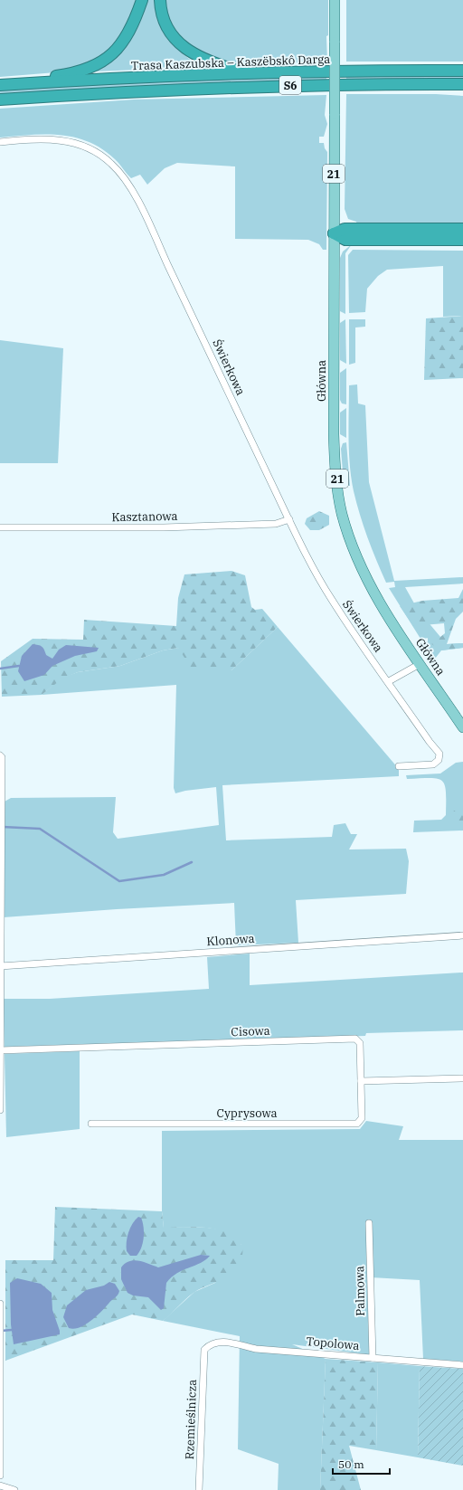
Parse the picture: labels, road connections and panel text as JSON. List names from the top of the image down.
{
  "streets": {
    "highway": ["Trasa Kaszubska – Kaszëbskô Darga", "S6"],
    "main road": ["21", "Główna"],
    "street": [
      "Świerkowa",
      "Kasztanowa",
      "Klonowa",
      "Cisowa",
      "Cyprysowa",
      "Palmowa",
      "Topolowa",
      "Rzemieślnicza"
    ]
  },
  "crossings": [
    ["Świerkowa", "Kasztanowa"],
    ["Cisowa", "Cyprysowa"],
    ["Palmowa", "Topolowa"],
    ["Topolowa", "Rzemieślnicza"]
  ],
  "scale_bar": "50 m"
}
